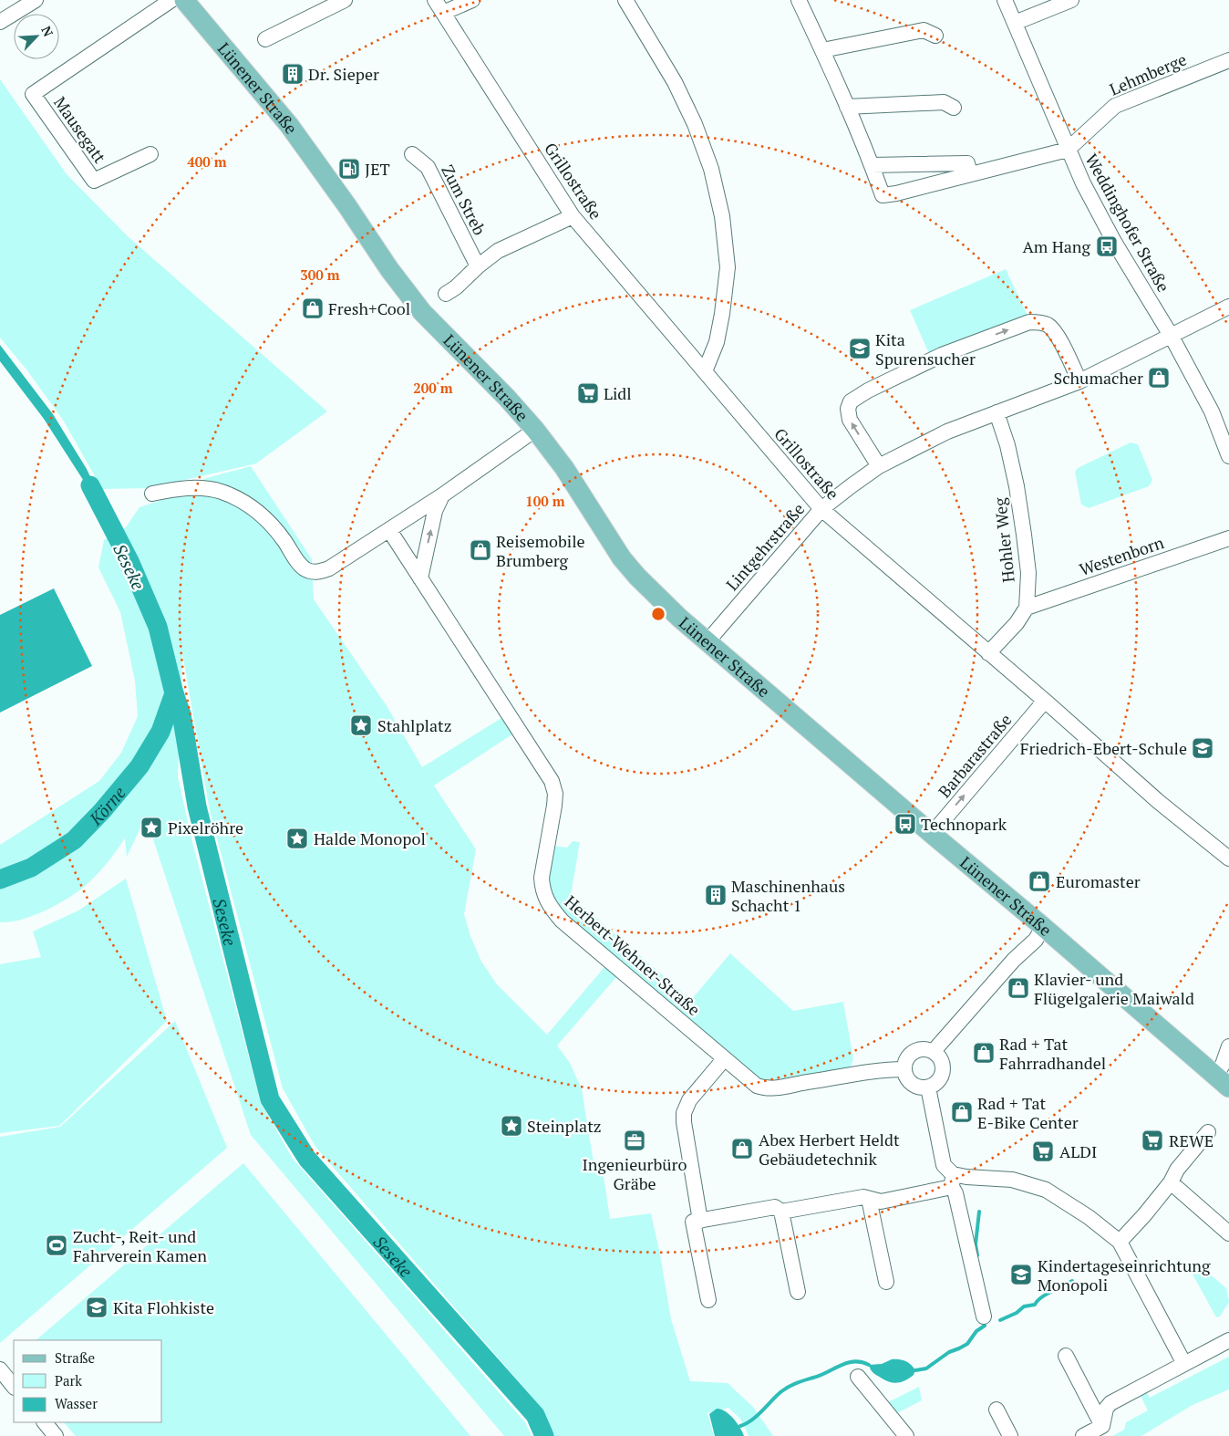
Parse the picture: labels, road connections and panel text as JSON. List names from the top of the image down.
{
  "streets": {
    "main road": ["Lünener Straße"],
    "street": [
      "Lehmberge",
      "Mausegatt",
      "Grillostraße",
      "Zum Streb",
      "Weddinghofer Straße",
      "Hohler Weg",
      "Lintgehrstraße",
      "Westenborn",
      "Barbarastraße",
      "Herbert-Wehner-Straße"
    ]
  },
  "crossings": [
    ["Lehmberge", "Weddinghofer Straße"],
    ["Lünener Straße", "Lintgehrstraße"],
    ["Lünener Straße", "Barbarastraße"],
    ["Grillostraße", "Zum Streb"],
    ["Grillostraße", "Lintgehrstraße"],
    ["Grillostraße", "Barbarastraße"],
    ["Weddinghofer Straße", "Lintgehrstraße"],
    ["Hohler Weg", "Lintgehrstraße"],
    ["Hohler Weg", "Westenborn"]
  ],
  "one_way": ["Barbarastraße"],
  "water": ["Seseke", "Körne"],
  "places": {
    "building": ["Dr. Sieper", "Maschinenhaus Schacht 1"],
    "fuel station": ["JET"],
    "bus stop": ["Am Hang", "Technopark"],
    "shop": [
      "Fresh+Cool",
      "Schumacher",
      "Reisemobile Brumberg",
      "Euromaster",
      "Klavier- und Flügelgalerie Maiwald",
      "Rad + Tat Fahrradhandel",
      "Rad + Tat E-Bike Center",
      "Abex Herbert Heldt Gebäudetechnik"
    ],
    "school or university": [
      "Kita Spurensucher",
      "Friedrich-Ebert-Schule",
      "Kindertageseinrichtung Monopoli",
      "Kita Flohkiste"
    ],
    "supermarket": ["Lidl", "REWE", "ALDI"],
    "place": [
      "Stahlplatz",
      "Pixelröhre",
      "Halde Monopol",
      "Steinplatz"
    ],
    "office": ["Ingenieurbüro Gräbe"],
    "sports": ["Zucht-, Reit- und Fahrverein Kamen"]
  },
  "legend": ["Straße", "Park", "Wasser"],
  "north": "top right",
  "rings": [
    "400 m",
    "300 m",
    "200 m",
    "100 m"
  ]
}
